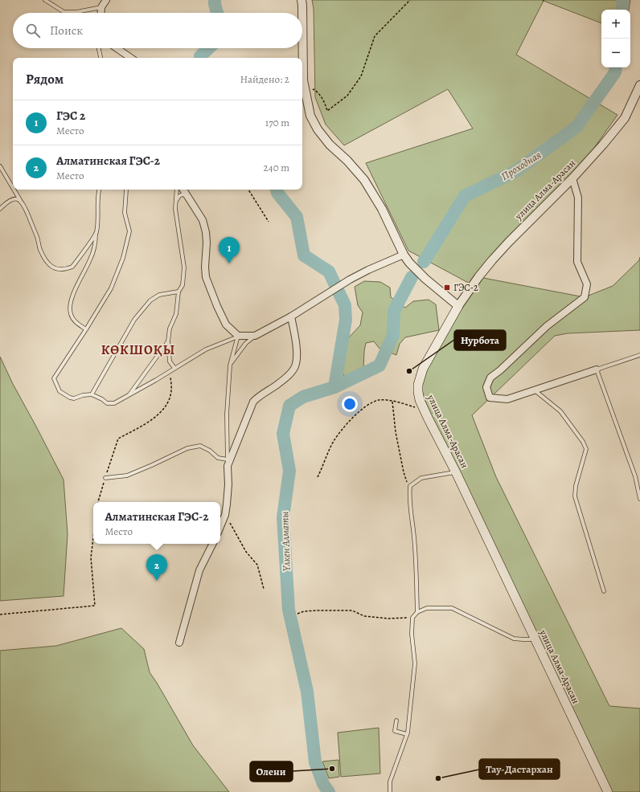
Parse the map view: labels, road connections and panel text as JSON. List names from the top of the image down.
{
  "streets": {
    "main road": ["улица Алма-Арасан"]
  },
  "districts": ["КӨКШОҚЫ"],
  "water": ["Проходная", "Үлкен Алматы"],
  "places": {
    "transit": ["ГЭС-2"],
    "other": ["Нурбота", "Олени", "Тау-Дастархан"]
  },
  "page": {
    "map_buttons": ["+", "−"],
    "search": "Поиск",
    "heading": ["Рядом", "Найдено: 2"],
    "list": [
      {
        "mark": "1",
        "name": "ГЭС 2",
        "note": "Место",
        "value": "170 m"
      },
      {
        "mark": "2",
        "name": "Алматинская ГЭС-2",
        "note": "Место",
        "value": "240 m"
      }
    ],
    "pins": ["1", "2"],
    "popup": ["Алматинская ГЭС-2", "Место"]
  }
}
